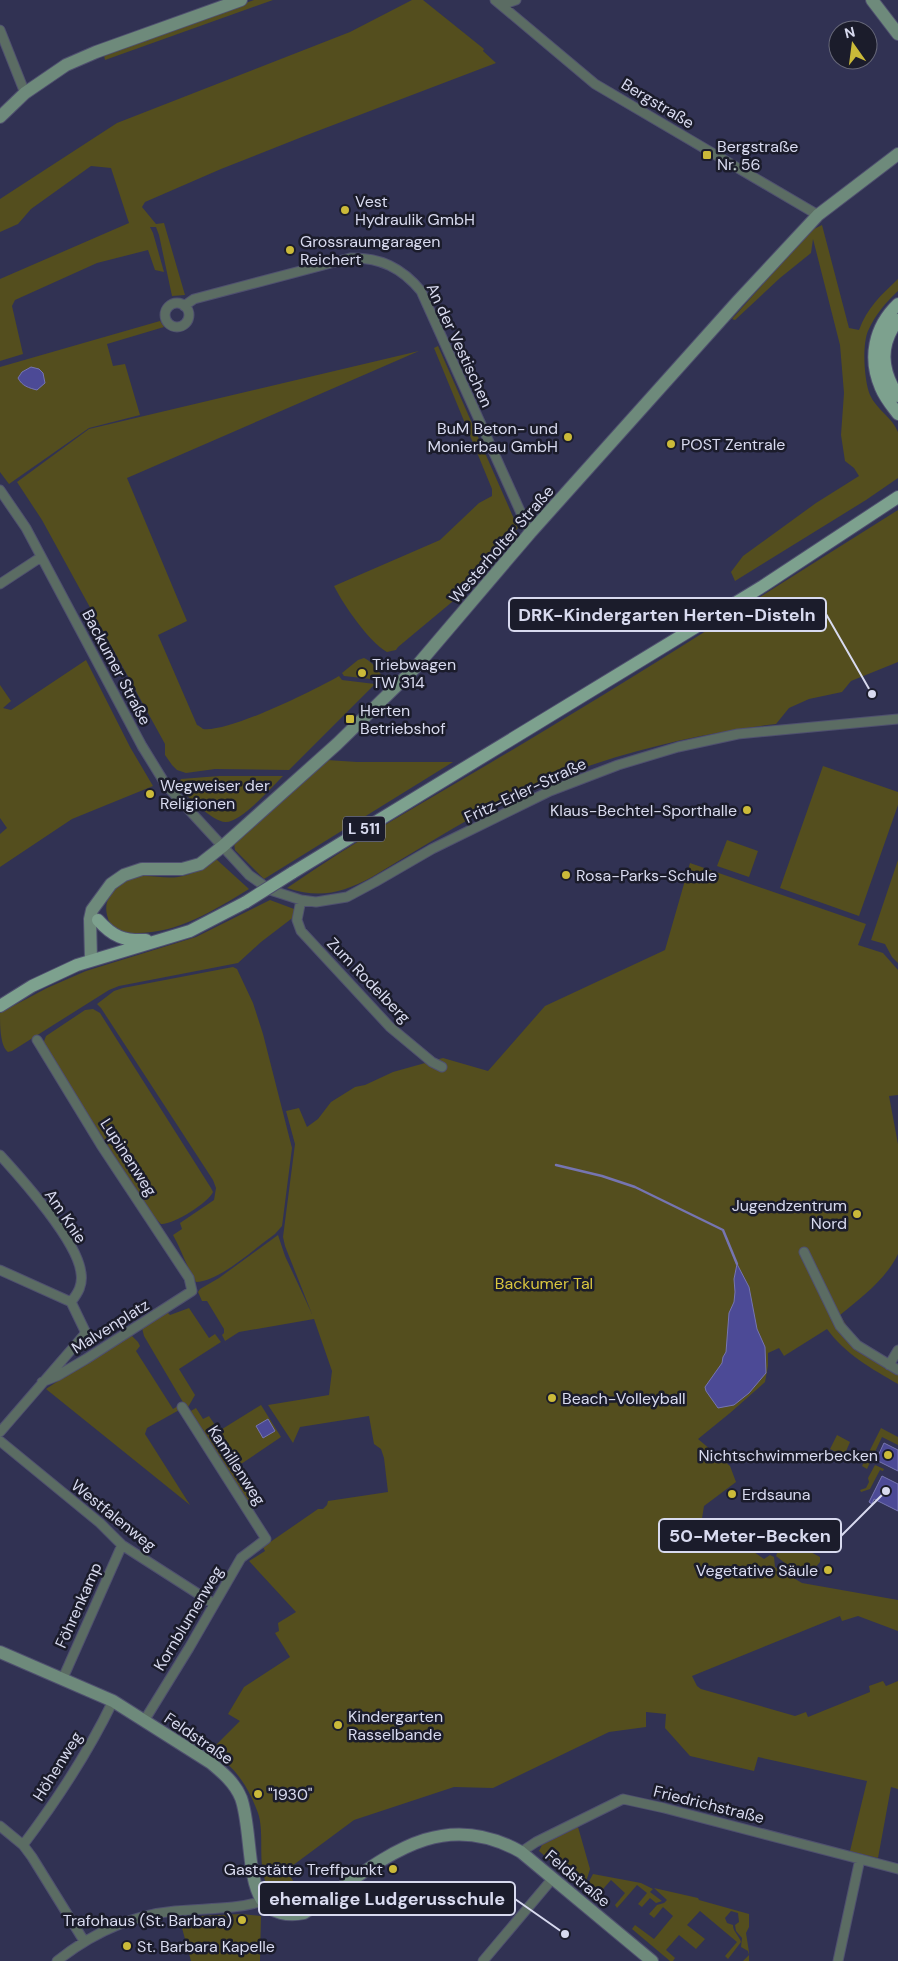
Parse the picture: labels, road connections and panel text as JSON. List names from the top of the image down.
{
  "streets": {
    "main road": ["L 511"],
    "street": [
      "Bergstraße",
      "An der Vestischen",
      "Westerholter Straße",
      "Backumer Straße",
      "Fritz-Erler-Straße",
      "Zum Rodelberg",
      "Lupinenweg",
      "Am Knie",
      "Malvenplatz",
      "Kamillenweg",
      "Westfalenweg",
      "Föhrenkamp",
      "Kornblumenweg",
      "Feldstraße",
      "Höhenweg",
      "Friedrichstraße"
    ]
  },
  "crossings": [
    ["Bergstraße", "Westerholter Straße"],
    ["An der Vestischen", "Westerholter Straße"],
    ["Westerholter Straße", "Backumer Straße"],
    ["Westerholter Straße", "Fritz-Erler-Straße"],
    ["Westerholter Straße", "L 511"],
    ["Backumer Straße", "Fritz-Erler-Straße"],
    ["Fritz-Erler-Straße", "Zum Rodelberg"],
    ["Lupinenweg", "Malvenplatz"],
    ["Kamillenweg", "Kornblumenweg"],
    ["Westfalenweg", "Föhrenkamp"],
    ["Westfalenweg", "Kornblumenweg"],
    ["Föhrenkamp", "Feldstraße"],
    ["Kornblumenweg", "Feldstraße"],
    ["Feldstraße", "Höhenweg"],
    ["Feldstraße", "Friedrichstraße"]
  ],
  "parks": ["Backumer Tal"],
  "places": {
    "transit": ["Bergstraße Nr. 56", "Herten Betriebshof"],
    "other": [
      "Vest Hydraulik GmbH",
      "Grossraumgaragen Reichert",
      "BuM Beton- und Monierbau GmbH",
      "POST Zentrale",
      "Triebwagen TW 314",
      "DRK-Kindergarten Herten-Disteln",
      "Wegweiser der Religionen",
      "Klaus-Bechtel-Sporthalle",
      "Rosa-Parks-Schule",
      "Jugendzentrum Nord",
      "Beach-Volleyball",
      "Nichtschwimmerbecken",
      "50-Meter-Becken",
      "Erdsauna",
      "Vegetative Säule",
      "Kindergarten Rasselbande",
      "\"1930\"",
      "Gaststätte Treffpunkt",
      "Trafohaus (St. Barbara)",
      "ehemalige Ludgerusschule",
      "St. Barbara Kapelle"
    ]
  },
  "north": "top"
}
